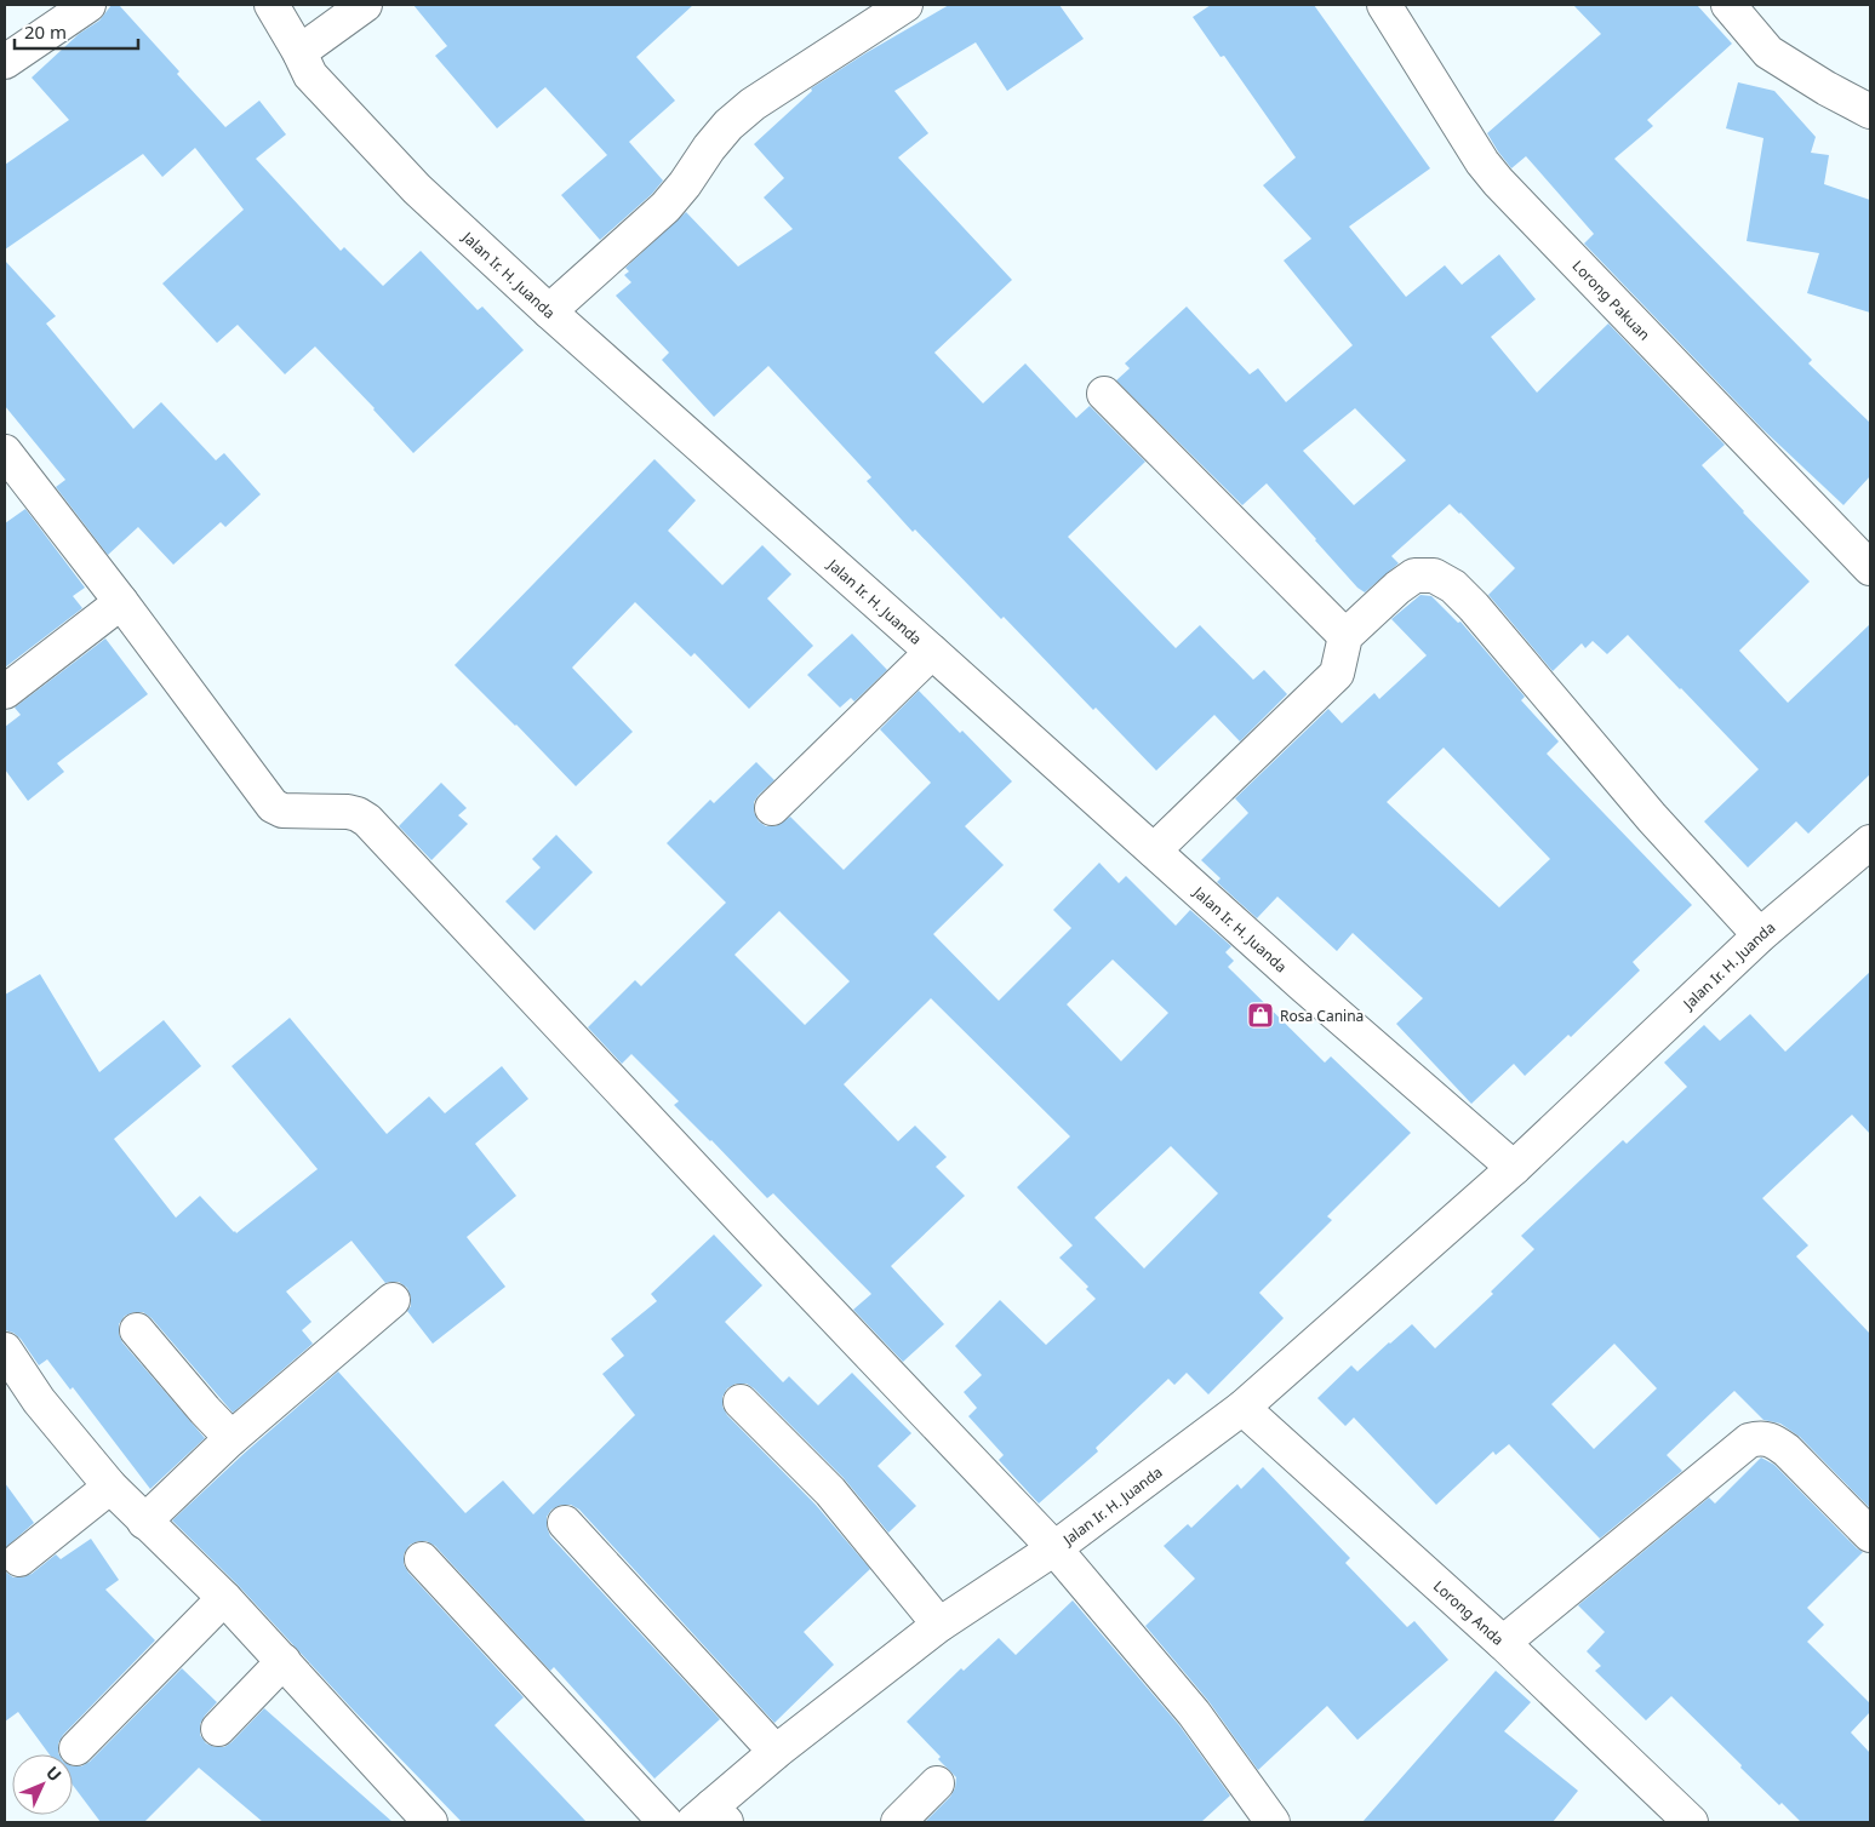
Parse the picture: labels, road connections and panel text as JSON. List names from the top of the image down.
{
  "streets": {
    "street": ["Jalan Ir. H. Juanda", "Lorong Pakuan", "Lorong Anda"]
  },
  "crossings": [
    ["Jalan Ir. H. Juanda", "Lorong Anda"]
  ],
  "places": {
    "shop": ["Rosa Canina"]
  },
  "scale_bar": "20 m",
  "north": "top right"
}
